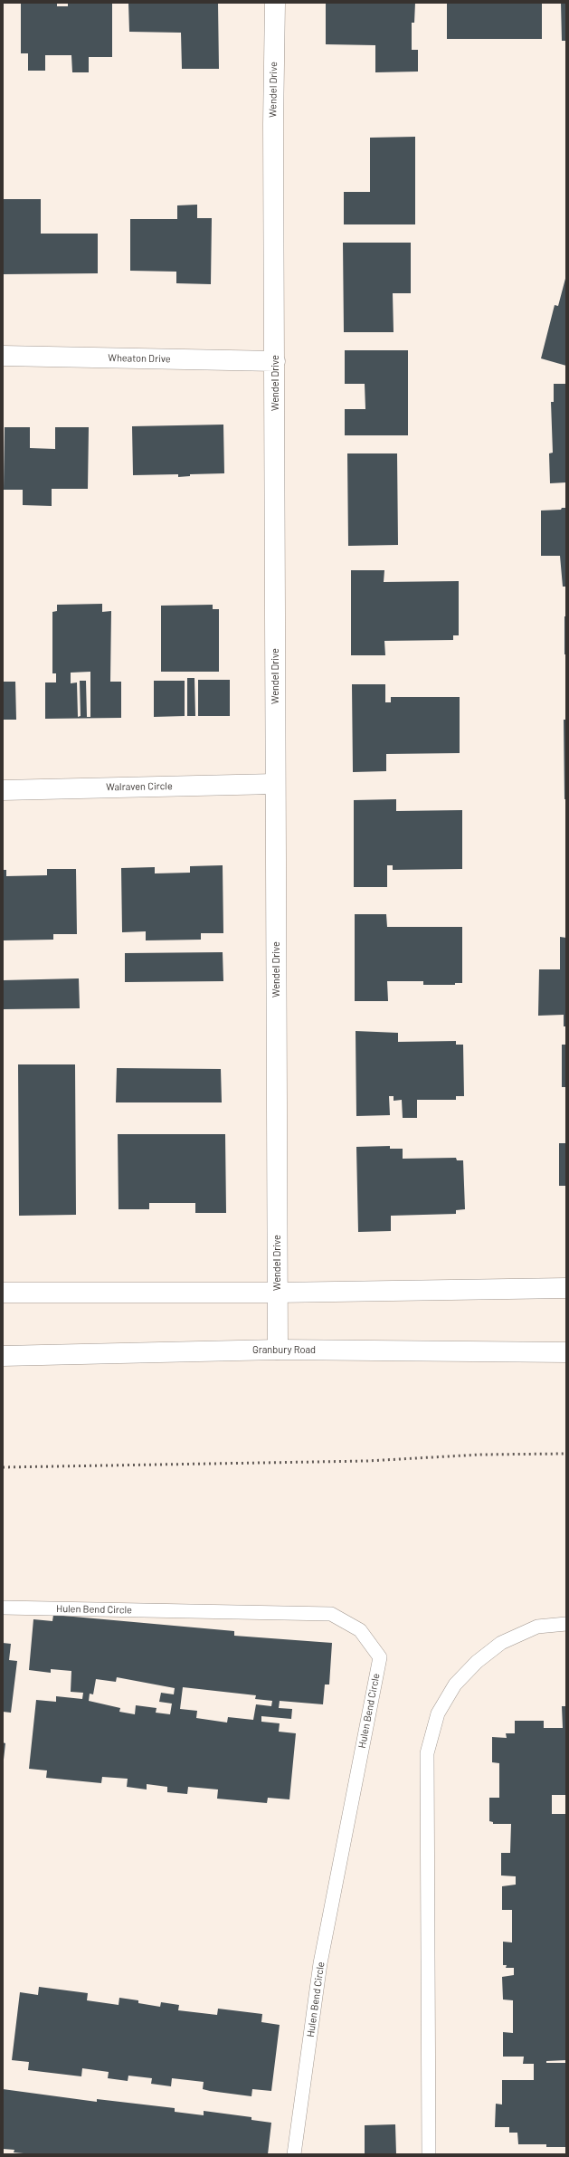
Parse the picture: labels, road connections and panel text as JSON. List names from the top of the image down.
{
  "streets": {
    "street": [
      "Wendel Drive",
      "Wheaton Drive",
      "Walraven Circle",
      "Granbury Road"
    ],
    "lane": ["Hulen Bend Circle"]
  },
  "crossings": [
    ["Wendel Drive", "Wheaton Drive"],
    ["Wendel Drive", "Walraven Circle"],
    ["Wendel Drive", "Granbury Road"]
  ]
}
